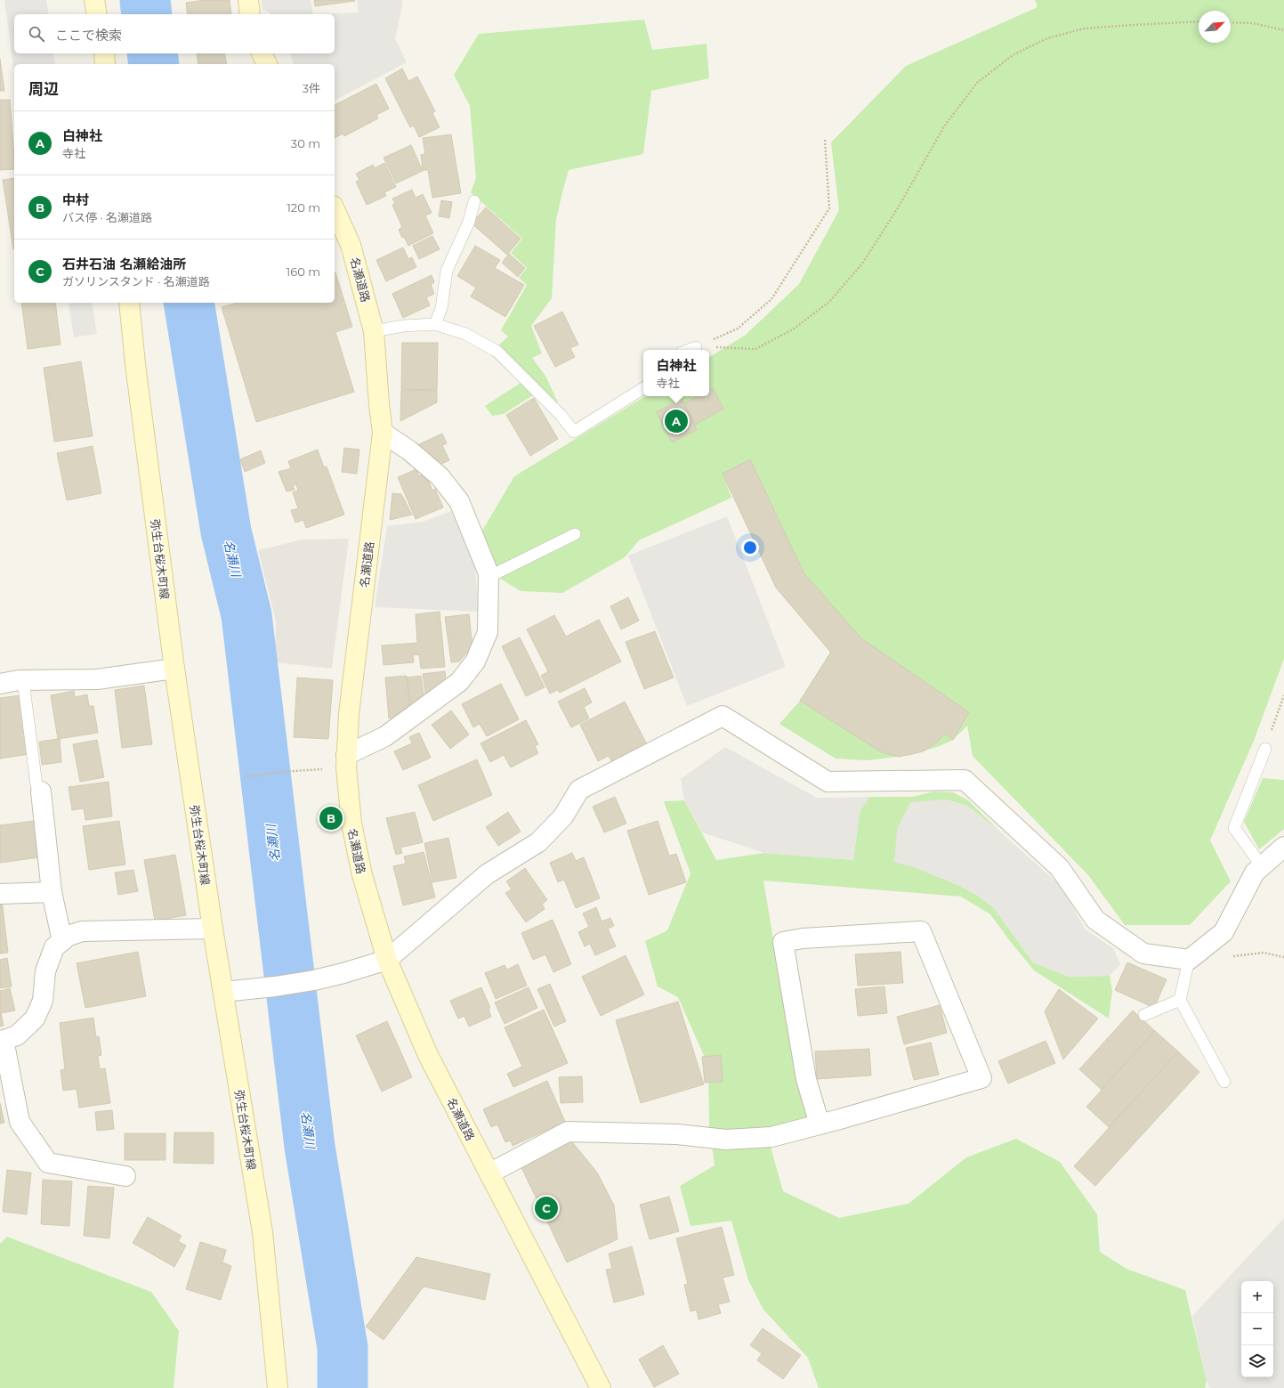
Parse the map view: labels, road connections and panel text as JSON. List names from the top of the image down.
{
  "streets": {
    "street": ["名瀬道路", "弥生台桜木町線"]
  },
  "water": ["名瀬川"],
  "north": "top right",
  "page": {
    "search": "ここで検索",
    "heading": ["周辺", "3件"],
    "list": [
      {
        "mark": "A",
        "name": "白神社",
        "note": "寺社",
        "value": "30 m"
      },
      {
        "mark": "B",
        "name": "中村",
        "note": "バス停 · 名瀬道路",
        "value": "120 m"
      },
      {
        "mark": "C",
        "name": "石井石油 名瀬給油所",
        "note": "ガソリンスタンド · 名瀬道路",
        "value": "160 m"
      }
    ],
    "popup": ["白神社", "寺社"],
    "pins": ["A", "B", "C"],
    "map_buttons": ["+", "−"]
  }
}
